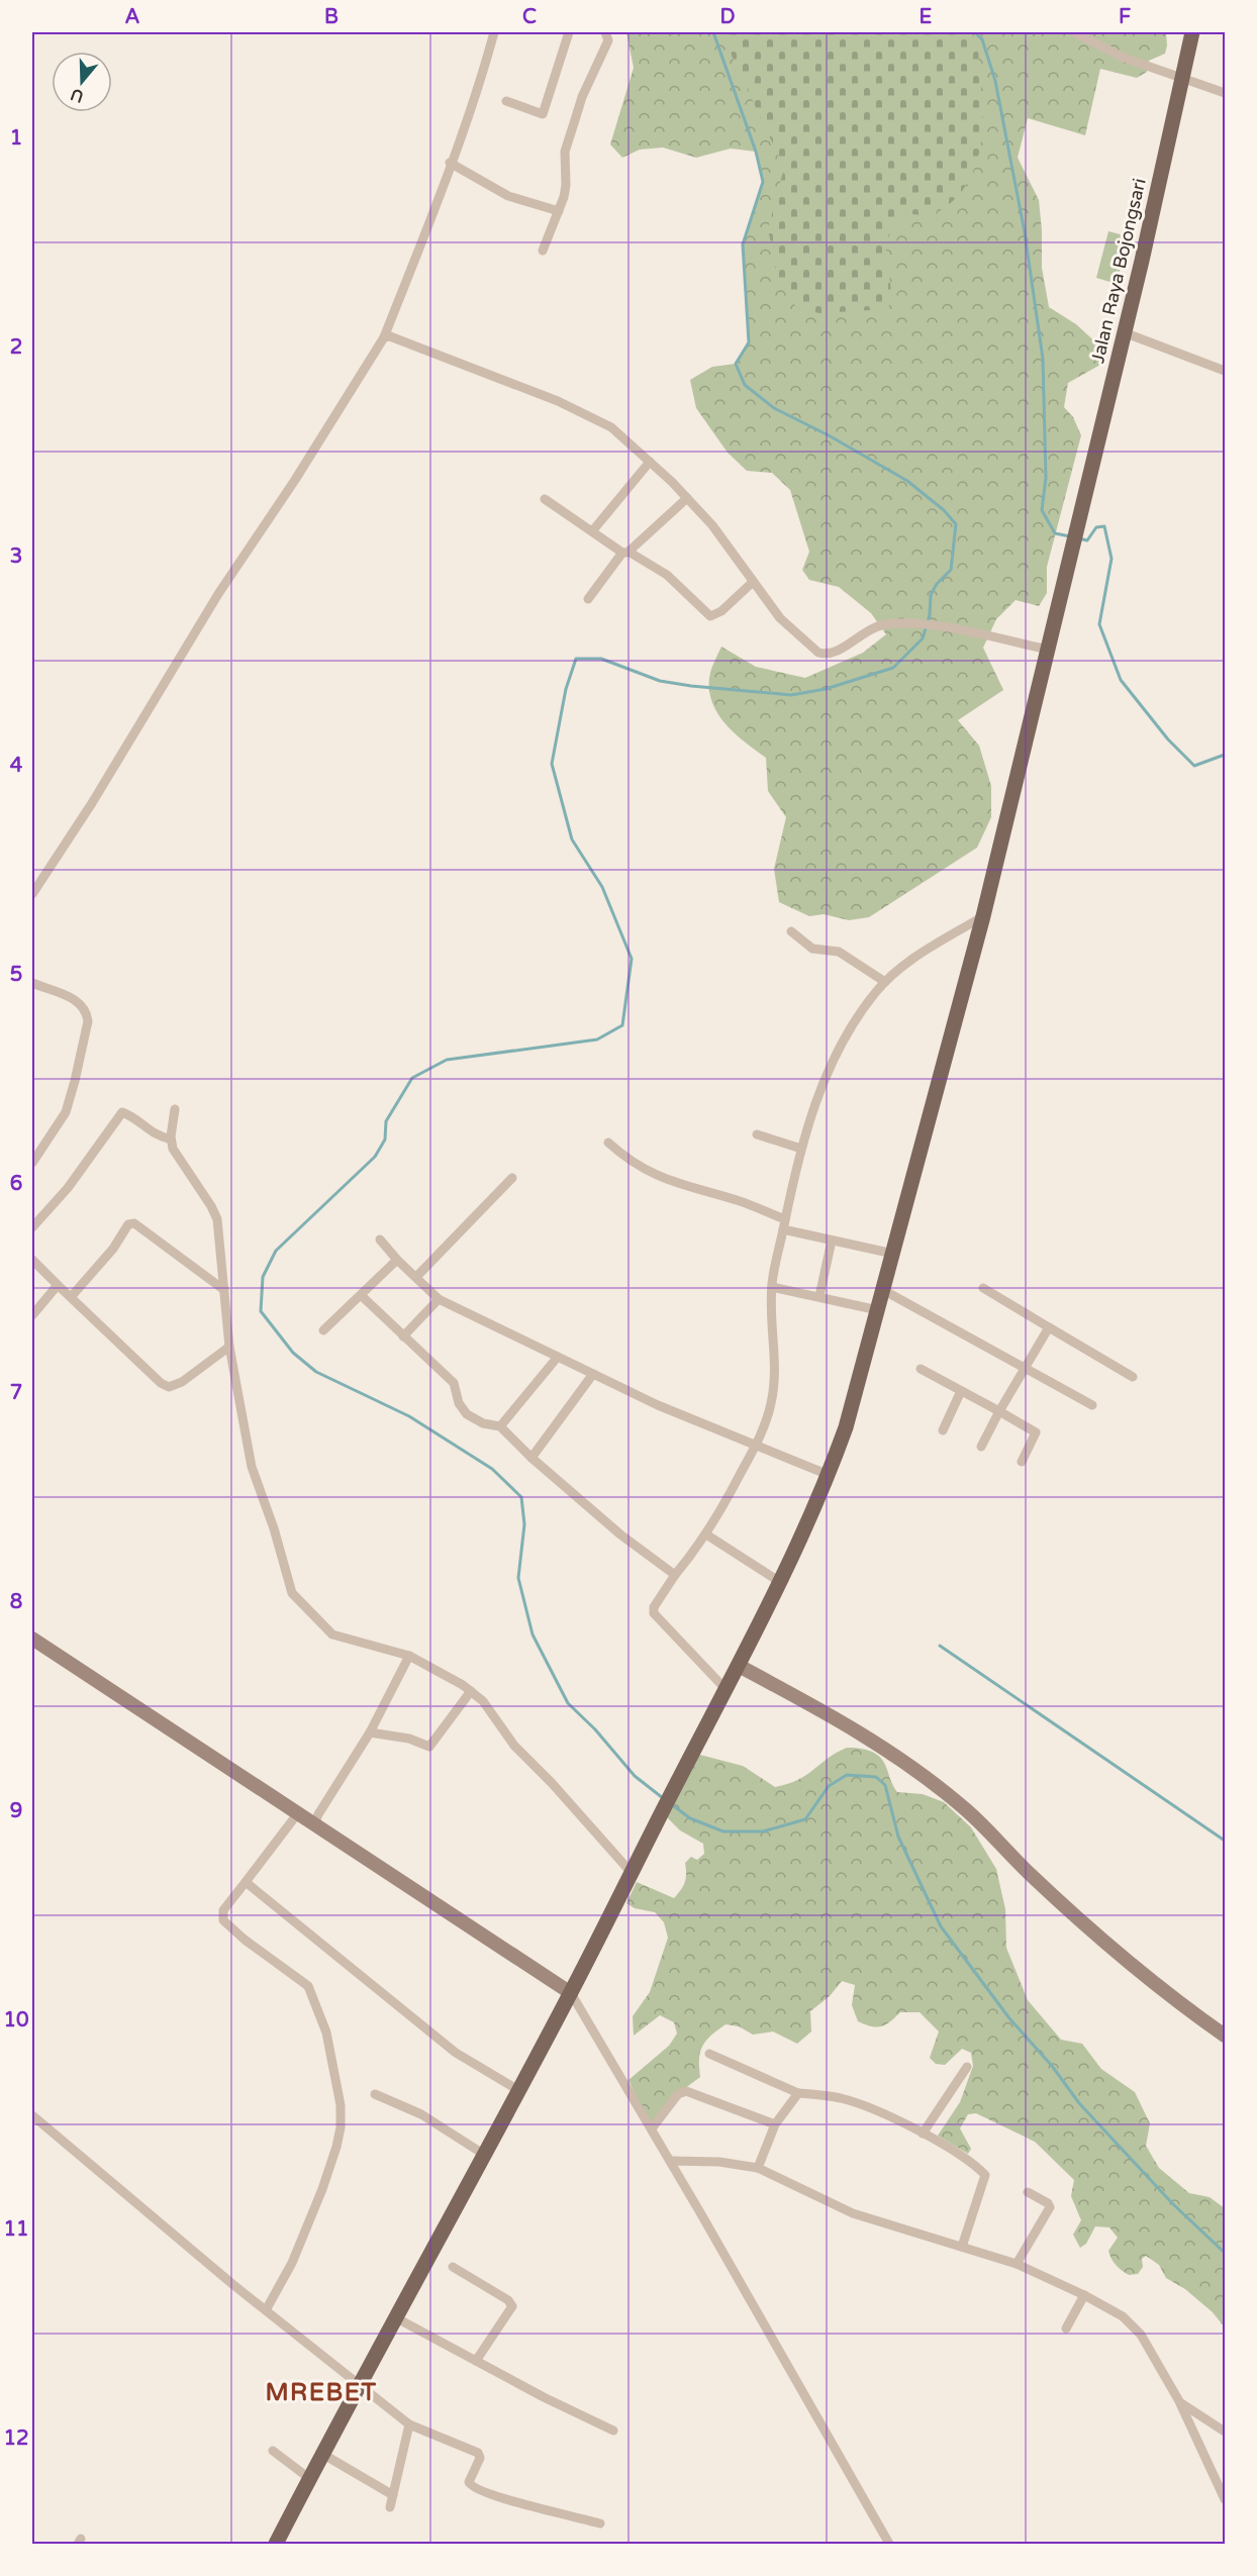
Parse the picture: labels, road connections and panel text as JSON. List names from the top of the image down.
{
  "streets": {
    "main road": ["Jalan Raya Bojongsari"]
  },
  "districts": ["MREBET"],
  "north": "bottom",
  "grid": {
    "columns": [
      "A",
      "B",
      "C",
      "D",
      "E",
      "F"
    ],
    "rows": [
      "1",
      "2",
      "3",
      "4",
      "5",
      "6",
      "7",
      "8",
      "9",
      "10",
      "11",
      "12"
    ]
  }
}
